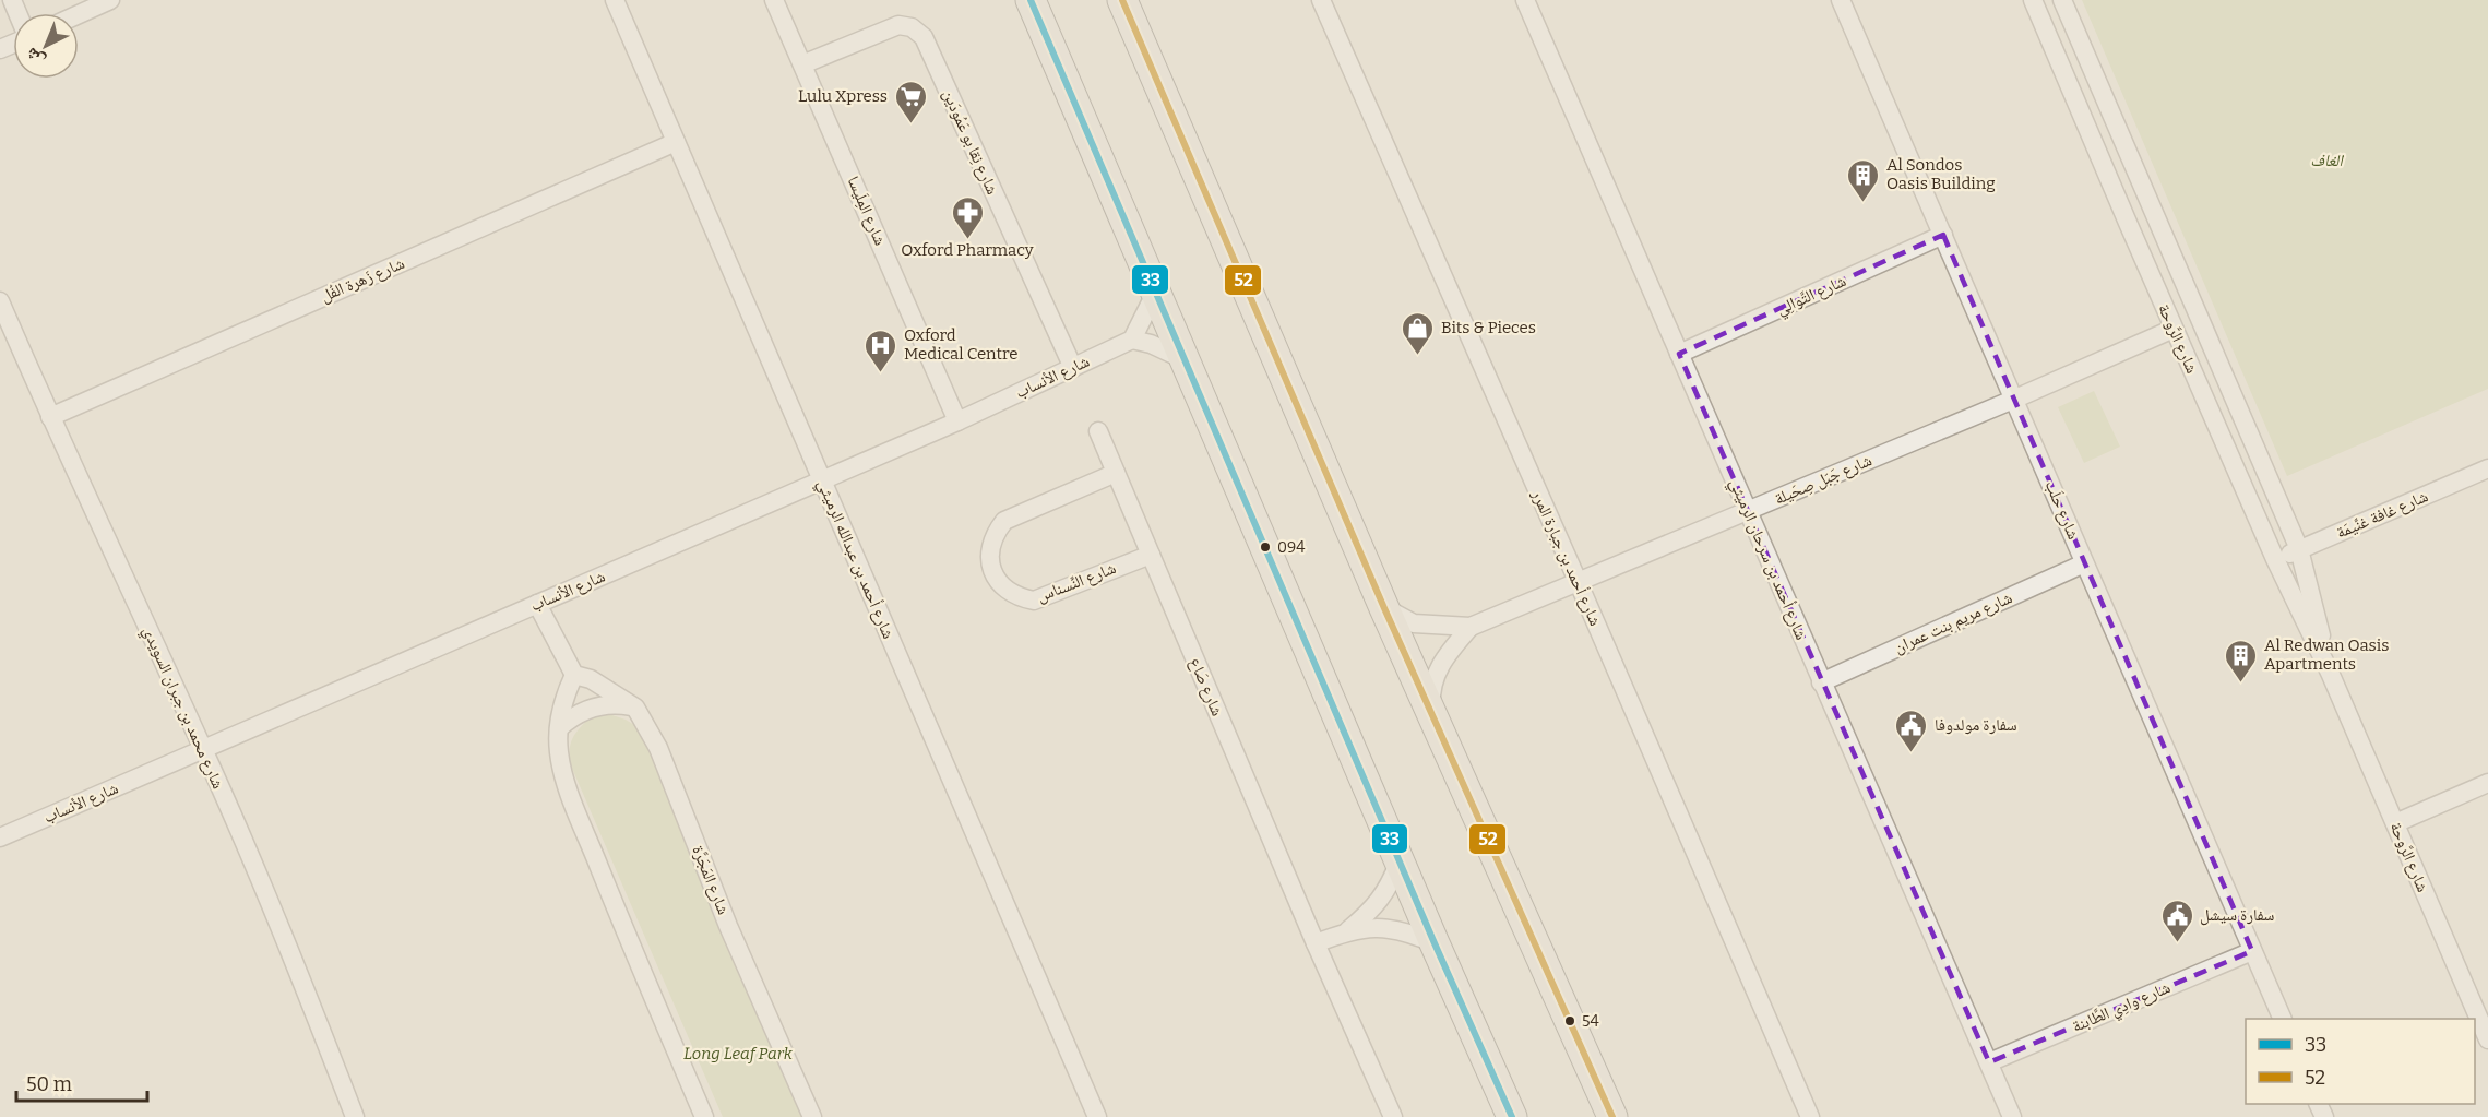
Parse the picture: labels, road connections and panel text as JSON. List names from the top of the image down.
{
  "streets": {
    "street": [
      "شارع نِقا بو عَمُودَين",
      "شارع المِلَيسا",
      "شارع زَهرة الفُل",
      "شارع التَّوالِي",
      "شارع الرَّوحة",
      "شارع الأنساب",
      "شارع جَبَل صِحَيلة",
      "شارع حلَب",
      "شارع غافة غنَّيمَة",
      "شارع أحمد بن جبارة المرر",
      "شارع أحمد بن عبدالله الرميثي",
      "شارع أحمد بن سرحان الرميثي",
      "شارع النِّسناس",
      "شارع مريم بنت عمران",
      "شارع صَاع",
      "شارع محمد بن جبران السويدي",
      "شارع المَجَرَّة",
      "شارع وادِي الطَّابنة"
    ]
  },
  "crossings": [
    ["شارع نِقا بو عَمُودَين", "شارع المِلَيسا"],
    ["شارع نِقا بو عَمُودَين", "شارع الأنساب"],
    ["شارع المِلَيسا", "شارع الأنساب"],
    ["شارع زَهرة الفُل", "شارع أحمد بن عبدالله الرميثي"],
    ["شارع زَهرة الفُل", "شارع محمد بن جبران السويدي"],
    ["شارع التَّوالِي", "شارع حلَب"],
    ["شارع التَّوالِي", "شارع أحمد بن سرحان الرميثي"],
    ["شارع الرَّوحة", "شارع جَبَل صِحَيلة"],
    ["شارع الرَّوحة", "شارع غافة غنَّيمَة"],
    ["شارع الأنساب", "شارع أحمد بن عبدالله الرميثي"],
    ["شارع الأنساب", "شارع محمد بن جبران السويدي"],
    ["شارع جَبَل صِحَيلة", "شارع حلَب"],
    ["شارع جَبَل صِحَيلة", "شارع أحمد بن جبارة المرر"],
    ["شارع جَبَل صِحَيلة", "شارع أحمد بن سرحان الرميثي"],
    ["شارع حلَب", "شارع مريم بنت عمران"],
    ["شارع حلَب", "شارع وادِي الطَّابنة"],
    ["شارع أحمد بن سرحان الرميثي", "شارع مريم بنت عمران"],
    ["شارع أحمد بن سرحان الرميثي", "شارع وادِي الطَّابنة"],
    ["شارع النِّسناس", "شارع صَاع"]
  ],
  "parks": ["الغاف", "Long Leaf Park"],
  "places": {
    "supermarket": ["Lulu Xpress"],
    "building": ["Al Sondos Oasis Building", "Al Redwan Oasis Apartments"],
    "pharmacy": ["Oxford Pharmacy"],
    "shop": ["Bits & Pieces"],
    "hospital": ["Oxford Medical Centre"],
    "other": ["094", "54"],
    "public building": ["سفارة مولدوفا", "سفارة سيشل"]
  },
  "lines": ["transit line 33", "transit line 52"],
  "legend": ["33", "52"],
  "scale_bar": "50 m",
  "north": "bottom left"
}
